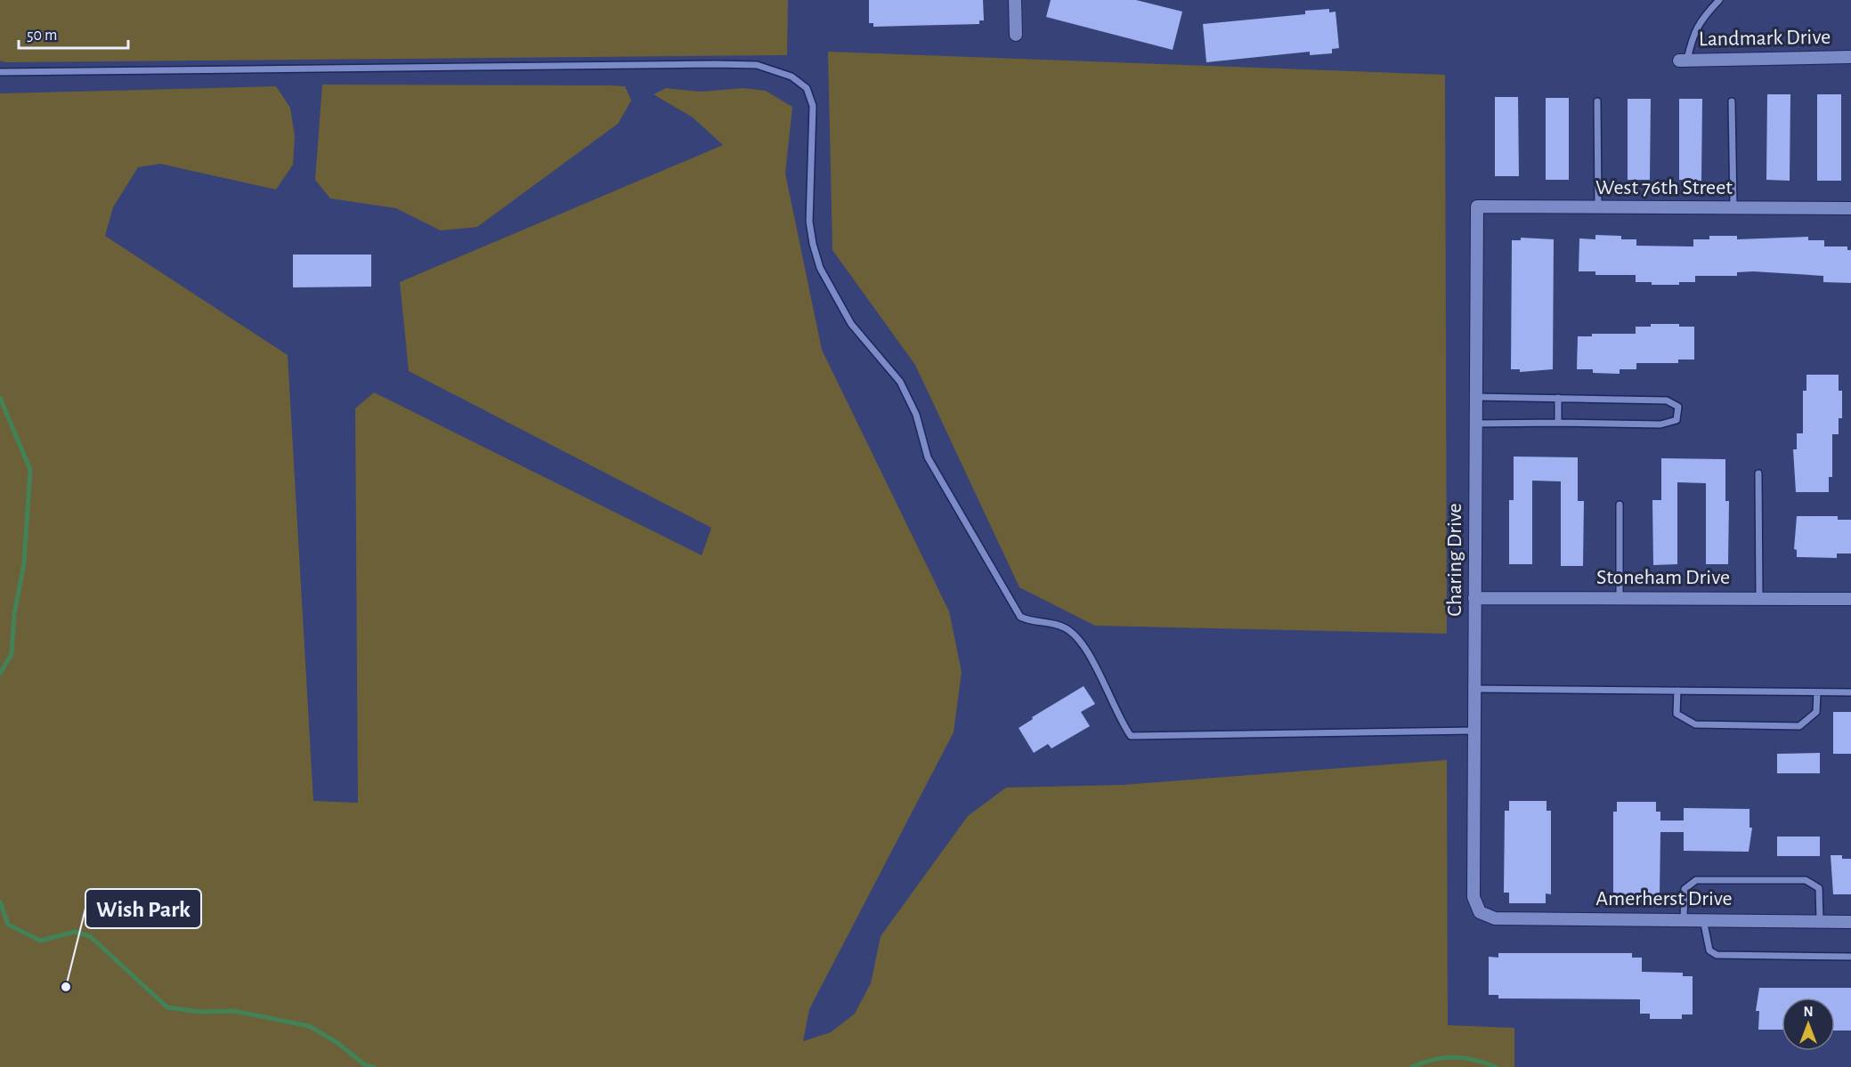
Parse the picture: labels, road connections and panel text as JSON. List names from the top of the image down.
{
  "streets": {
    "street": [
      "Landmark Drive",
      "West 76th Street",
      "Charing Drive",
      "Stoneham Drive",
      "Amerherst Drive"
    ]
  },
  "crossings": [
    ["West 76th Street", "Charing Drive"],
    ["Charing Drive", "Stoneham Drive"],
    ["Charing Drive", "Amerherst Drive"]
  ],
  "places": ["Wish Park"],
  "scale_bar": "50 m",
  "north": "top"
}
